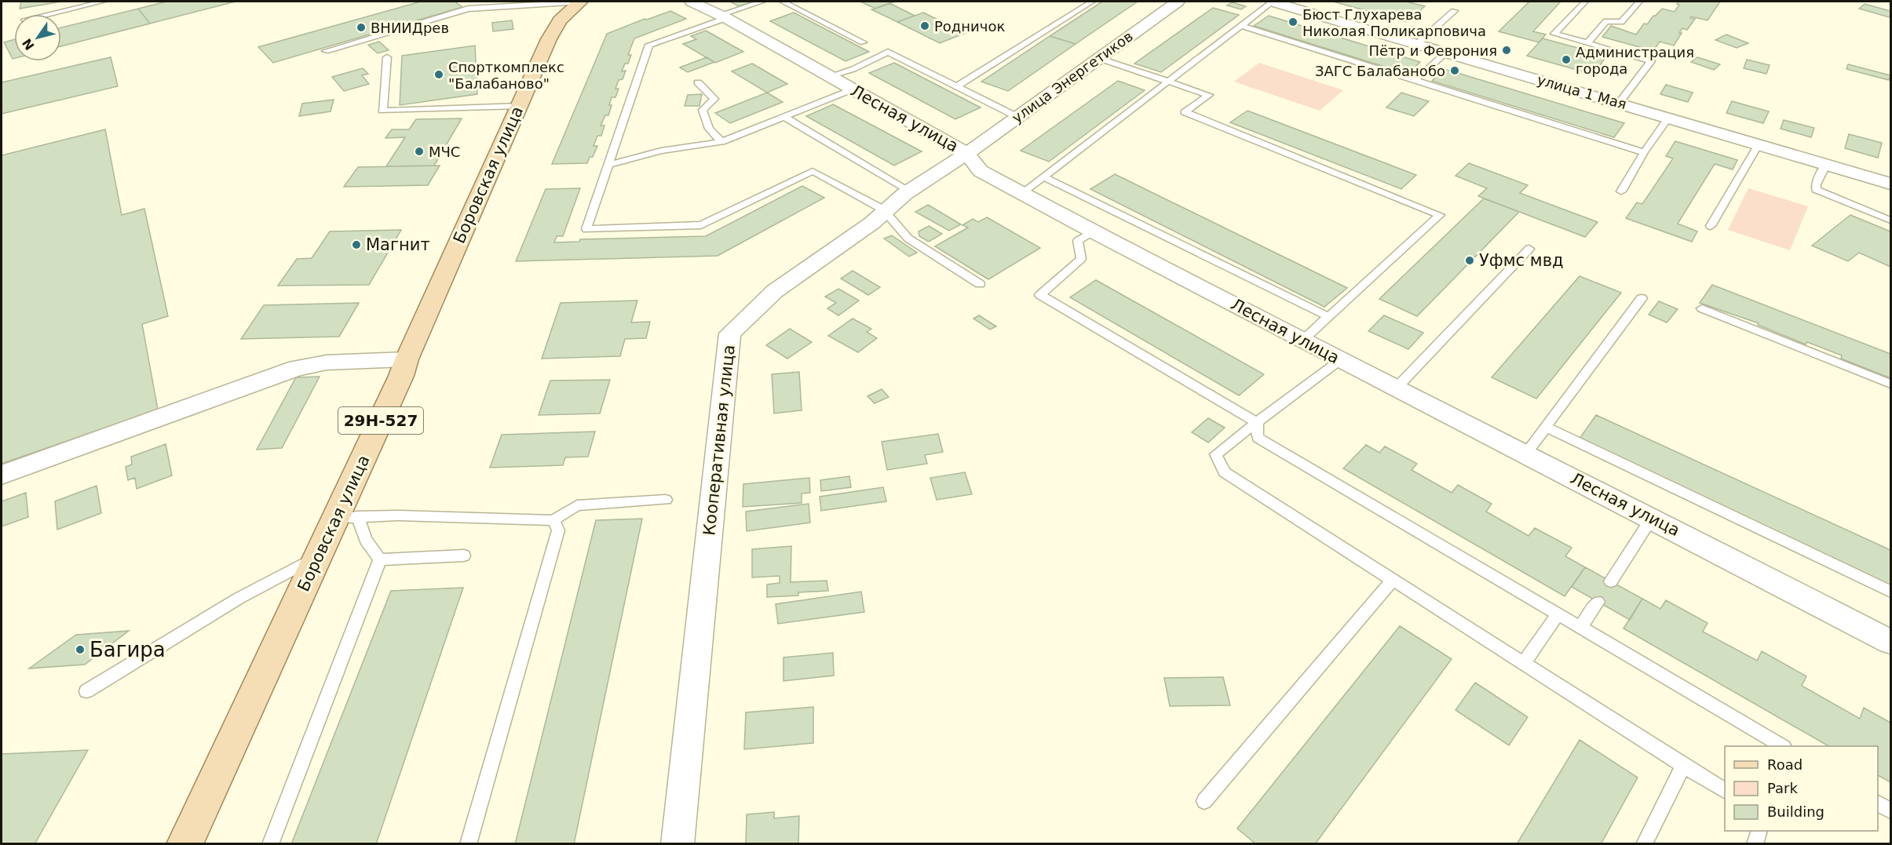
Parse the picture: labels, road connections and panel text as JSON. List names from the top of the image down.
{
  "streets": {
    "main road": ["Боровская улица", "29Н-527"],
    "street": [
      "улица Энергетиков",
      "улица 1 Мая",
      "Лесная улица",
      "Кооперативная улица"
    ]
  },
  "crossings": [
    ["улица Энергетиков", "Лесная улица"],
    ["улица Энергетиков", "Кооперативная улица"],
    ["Лесная улица", "Кооперативная улица"]
  ],
  "places": [
    "Бюст Глухарева Николая Поликарповича",
    "Родничок",
    "ВНИИДрев",
    "Пётр и Феврония",
    "Администрация города",
    "ЗАГС Балабанобо",
    "Спорткомплекс \"Балабаново\"",
    "МЧС",
    "Магнит",
    "Уфмс мвд",
    "Багира"
  ],
  "legend": ["Road", "Park", "Building"],
  "north": "bottom left"
}
